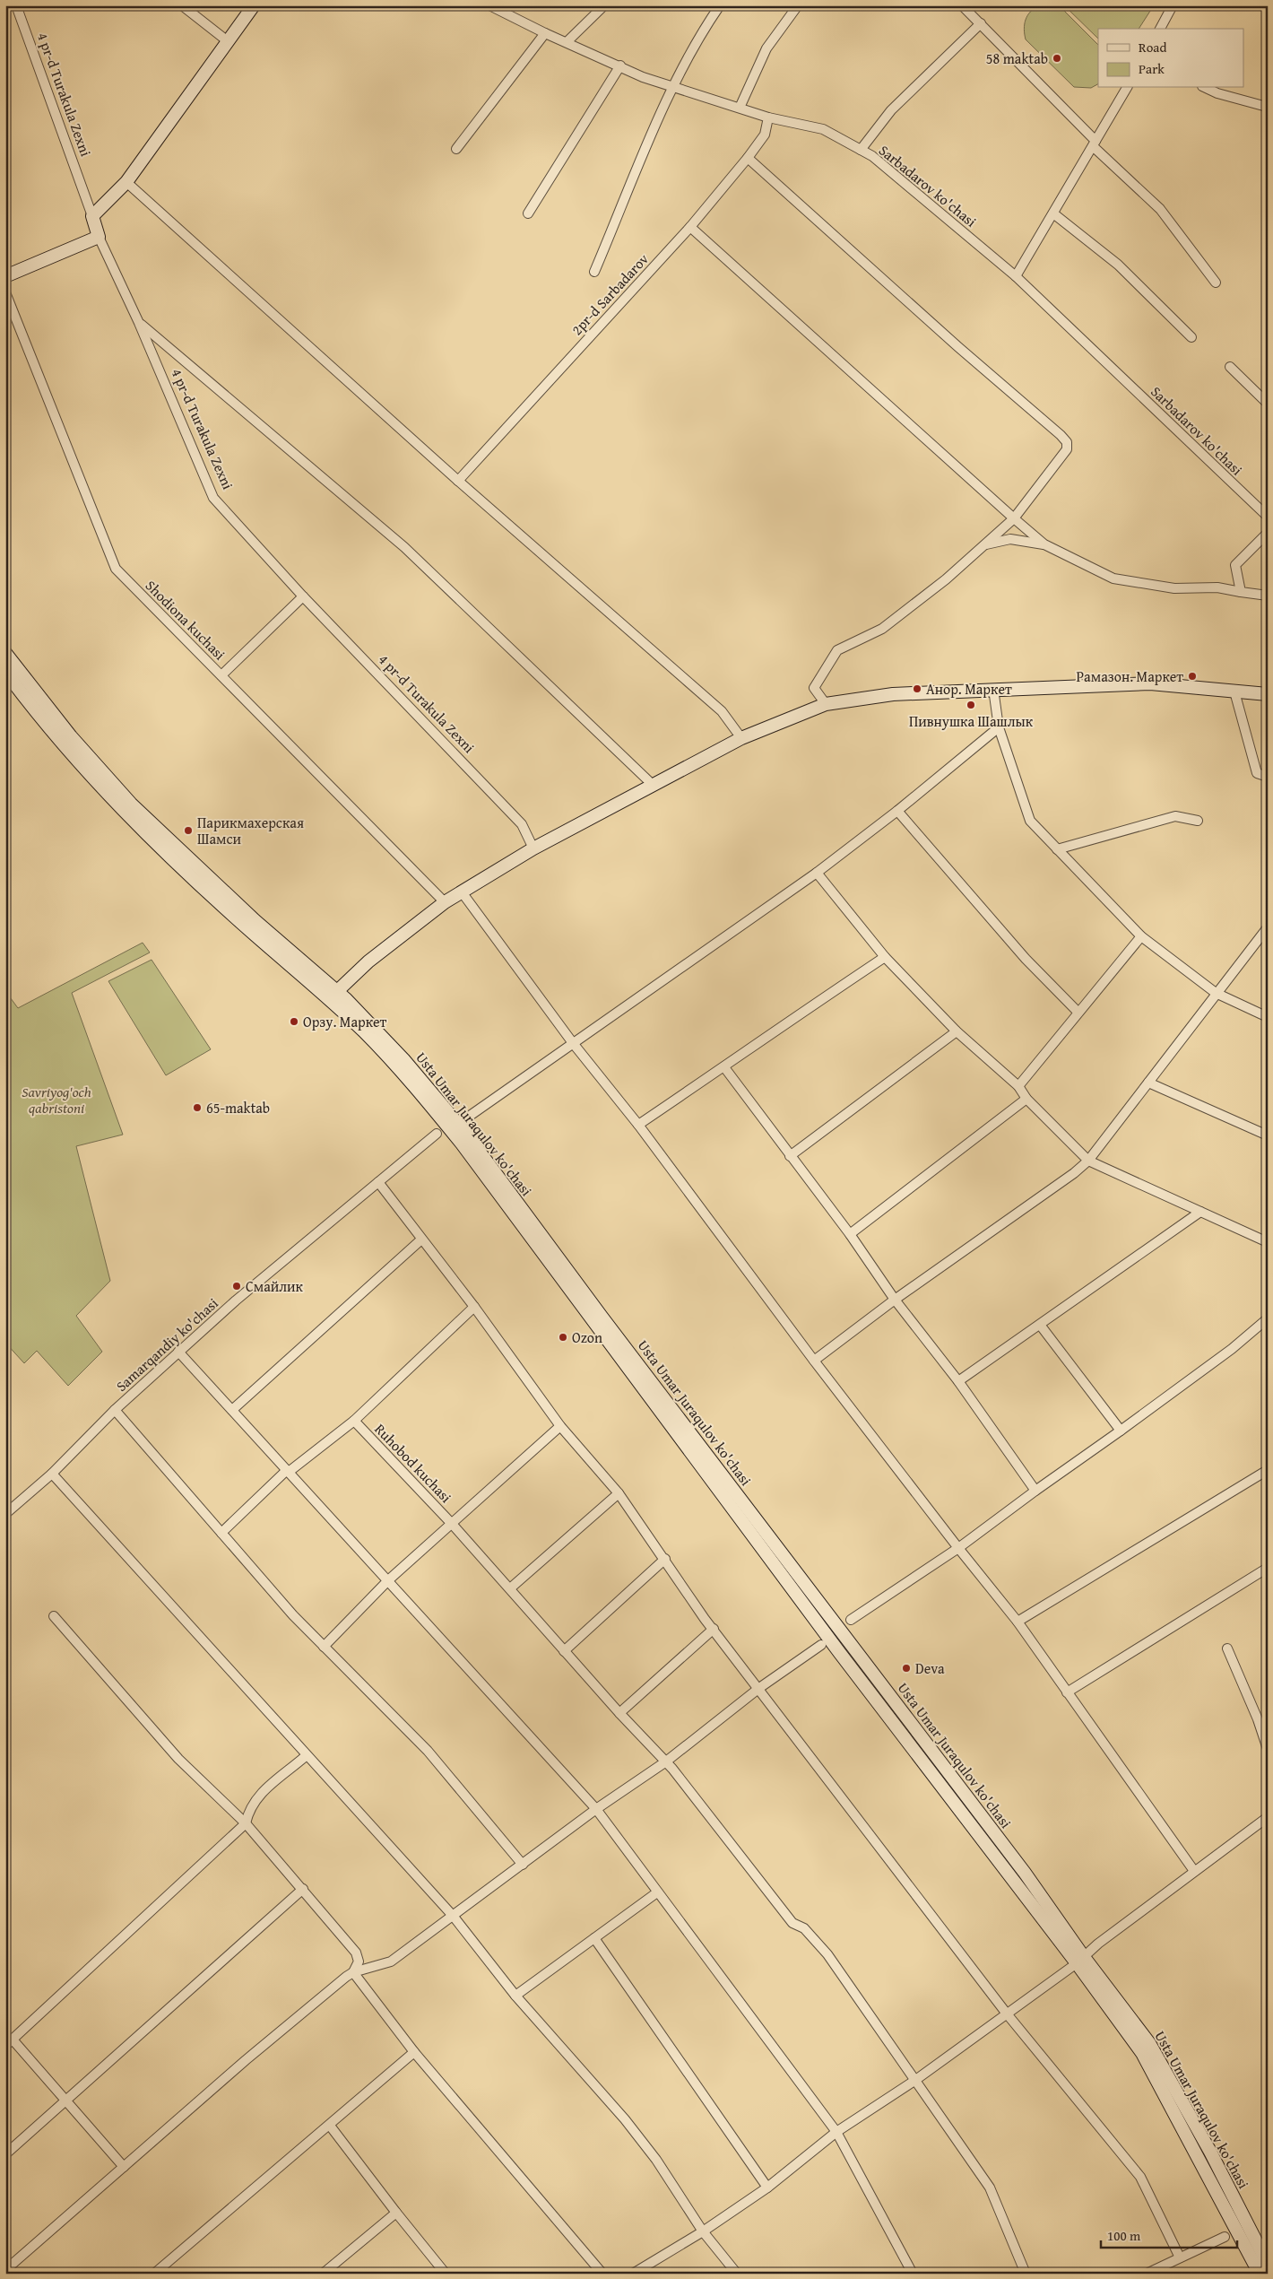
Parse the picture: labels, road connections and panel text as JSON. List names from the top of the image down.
{
  "streets": {
    "main road": ["4 pr-d Turakula Zexni", "Usta Umar Juraqulov ko'chasi"],
    "street": [
      "Sarbadarov ko'chasi",
      "2pr-d Sarbadarov",
      "Shodiona kuchasi",
      "Samarqandiy ko'chasi",
      "Ruhobod kuchasi"
    ]
  },
  "crossings": [
    ["Sarbadarov ko'chasi", "2pr-d Sarbadarov"]
  ],
  "parks": ["Savriyog'och qabristoni"],
  "places": [
    "58 maktab",
    "Рамазон. Маркет",
    "Анор. Маркет",
    "Пивнушка Шашлык",
    "Парикмахерская Шамси",
    "Орзу. Маркет",
    "65-maktab",
    "Смайлик",
    "Ozon",
    "Deva"
  ],
  "legend": ["Road", "Park"],
  "scale_bar": "100 m"
}
